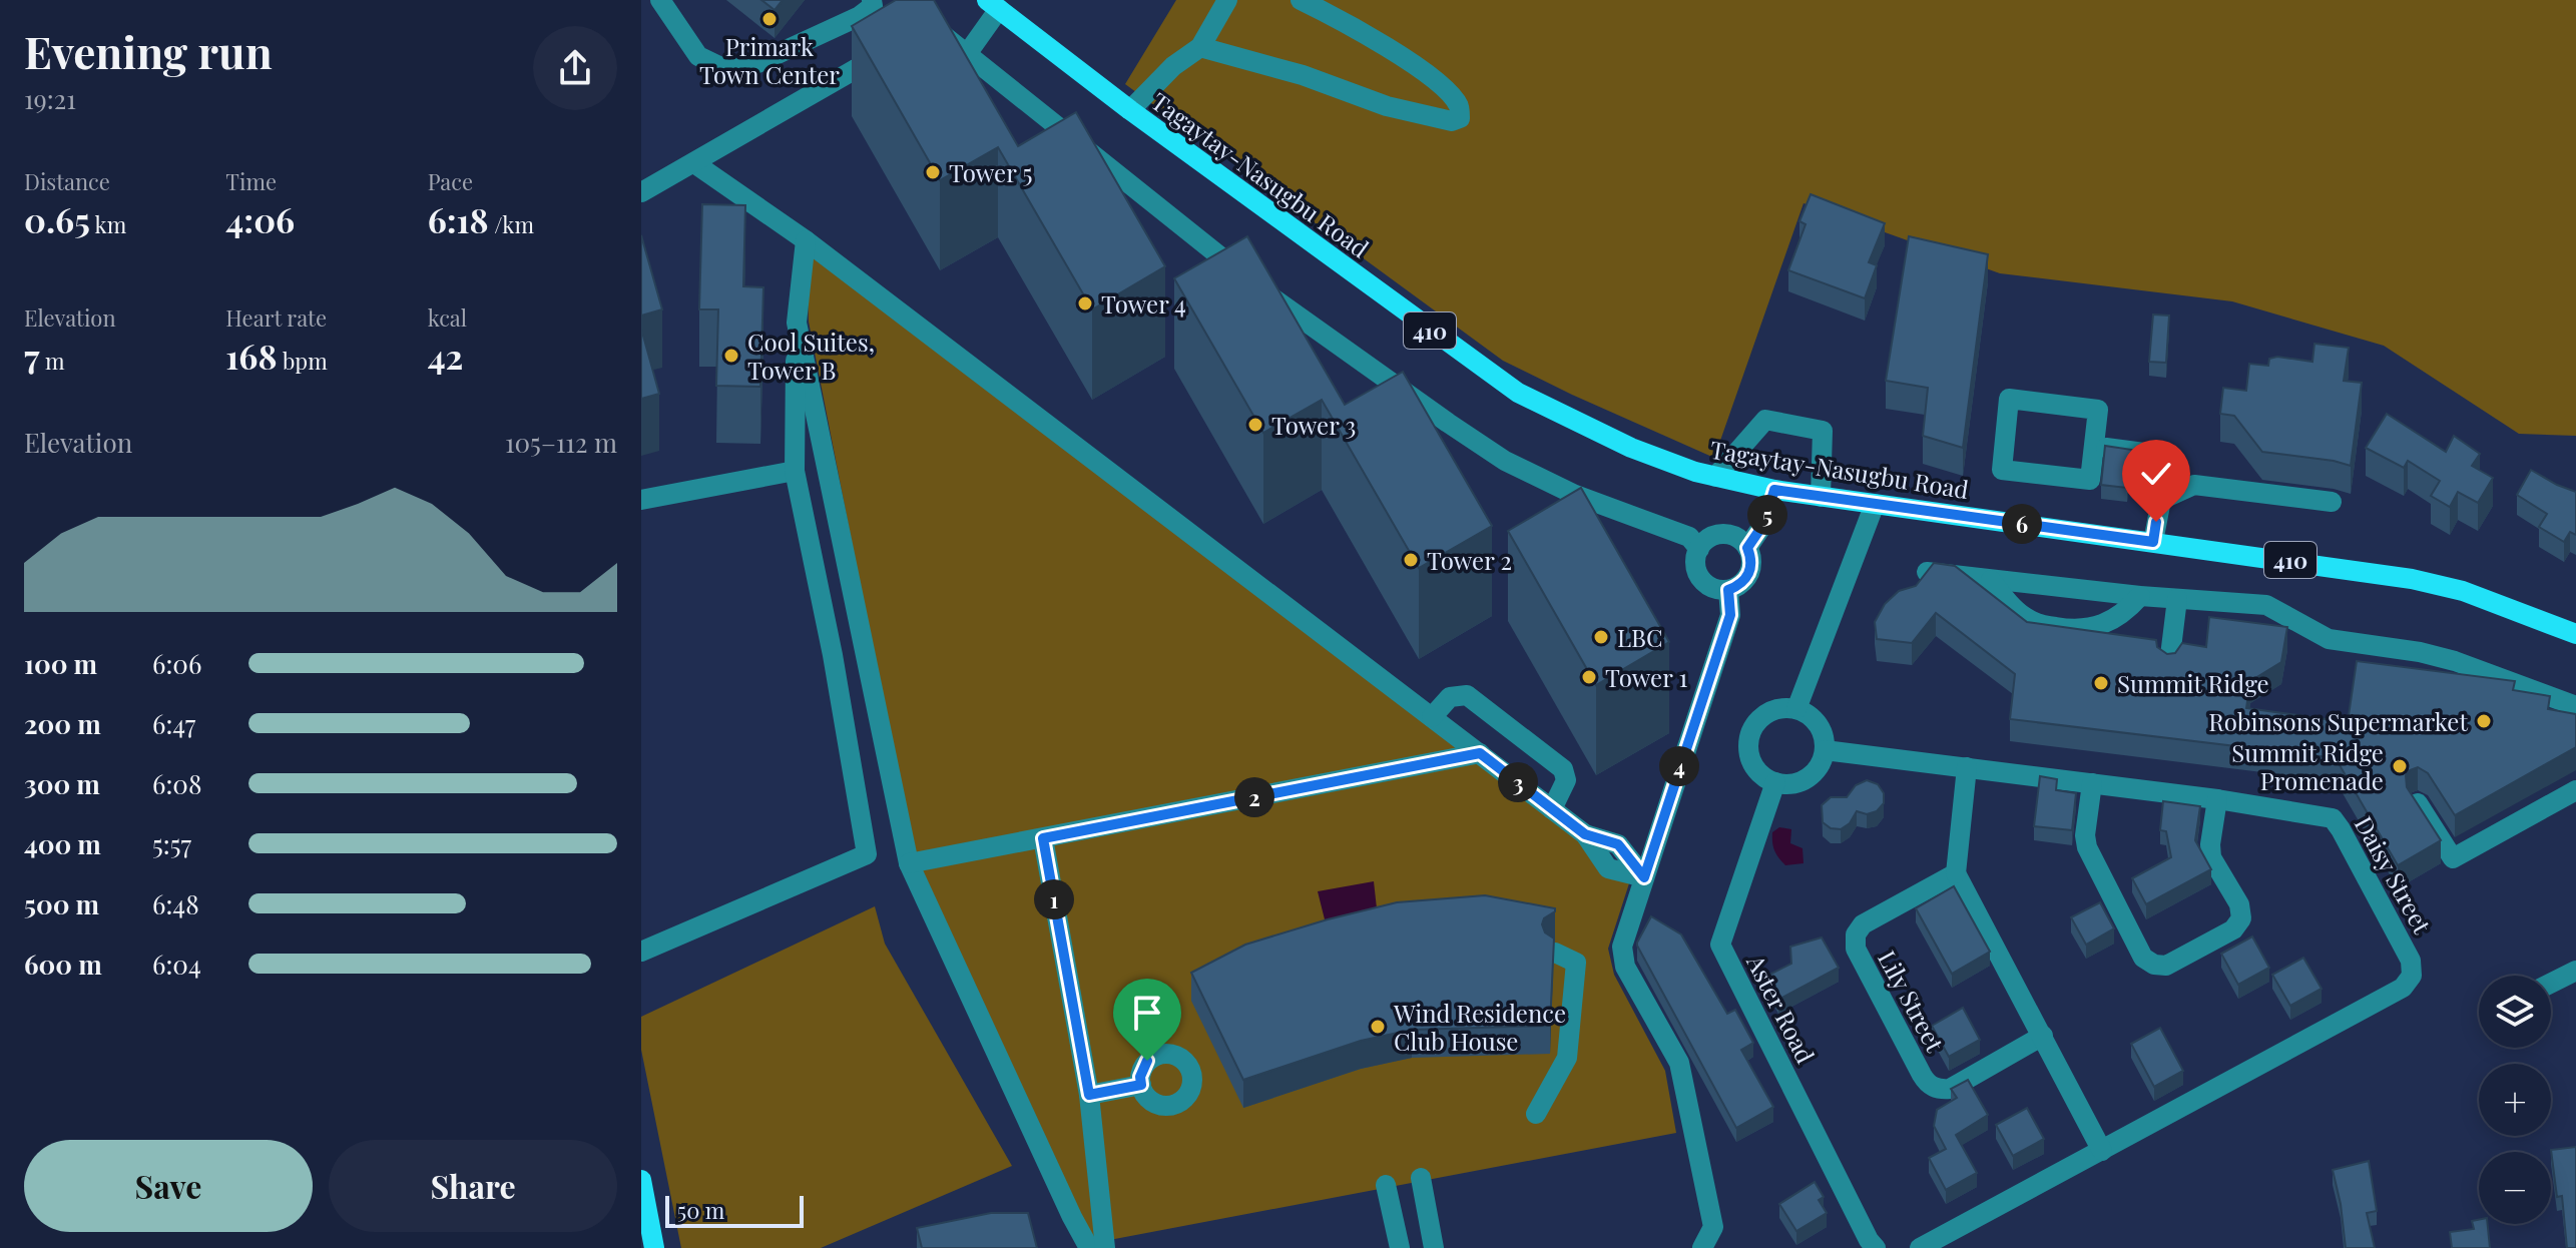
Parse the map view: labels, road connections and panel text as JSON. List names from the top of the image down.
{
  "streets": {
    "main road": ["Tagaytay-Nasugbu Road", "410"],
    "street": ["Daisy Street", "Lily Street", "Aster Road"]
  },
  "places": [
    "Primark Town Center",
    "Tower 5",
    "Tower 4",
    "Cool Suites, Tower B",
    "Tower 3",
    "Tower 2",
    "LBC",
    "Tower 1",
    "Summit Ridge",
    "Robinsons Supermarket",
    "Summit Ridge Promenade",
    "Wind Residence Club House"
  ],
  "scale_bar": "50 m",
  "page": {
    "heading": ["Evening run", "19:21"],
    "stats": [
      ["Distance", "0.65 km"],
      ["Time", "4:06"],
      ["Pace", "6:18 /km"],
      ["Elevation", "7 m"],
      ["Heart rate", "168 bpm"],
      ["kcal", "42"]
    ],
    "chart": ["Elevation", "105–112 m"],
    "pins": [
      "5",
      "6",
      "4",
      "3",
      "2",
      "1"
    ],
    "list": [
      {
        "name": "100 m",
        "note": "6:06"
      },
      {
        "name": "200 m",
        "note": "6:47"
      },
      {
        "name": "300 m",
        "note": "6:08"
      },
      {
        "name": "400 m",
        "note": "5:57"
      },
      {
        "name": "500 m",
        "note": "6:48"
      },
      {
        "name": "600 m",
        "note": "6:04"
      }
    ],
    "map_buttons": ["+", "−"],
    "buttons": ["Save", "Share"],
    "scale": "50 m"
  }
}
